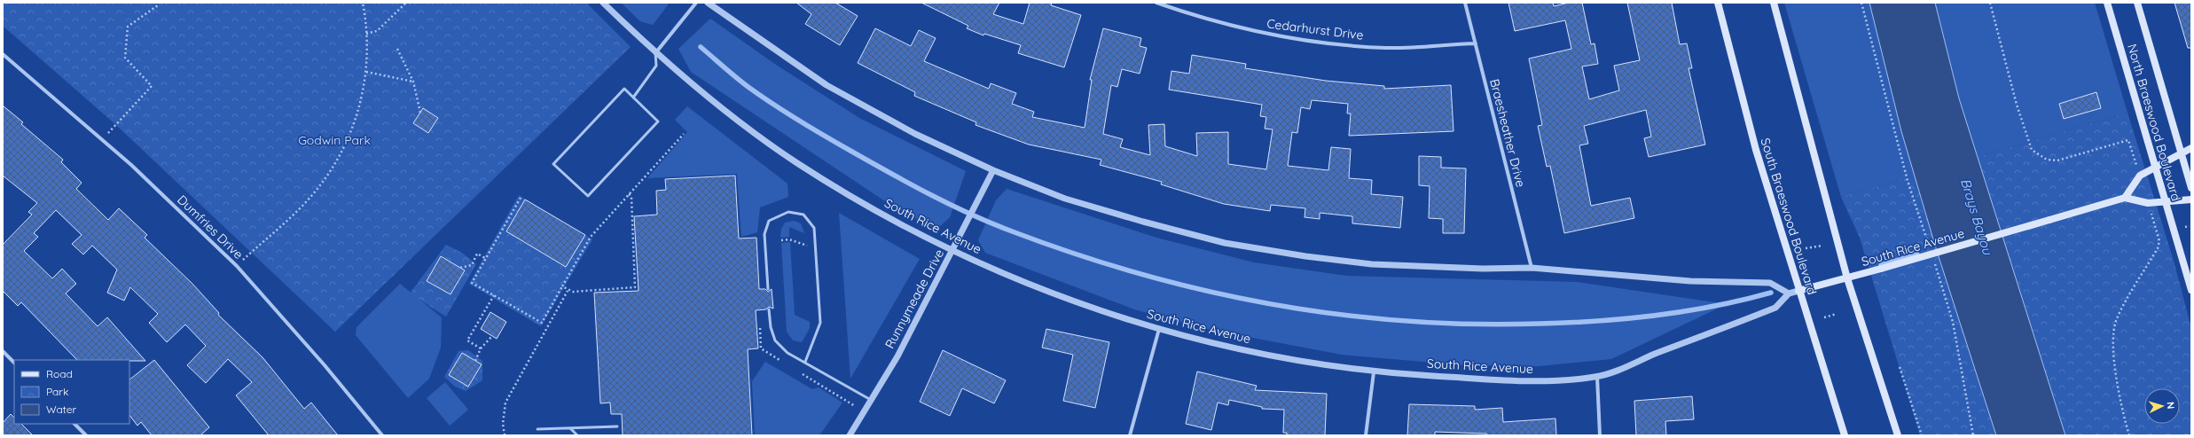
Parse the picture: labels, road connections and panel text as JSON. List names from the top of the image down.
{
  "streets": {
    "main road": ["North Braeswood Boulevard", "South Braeswood Boulevard", "South Rice Avenue"],
    "street": [
      "Cedarhurst Drive",
      "Braesheather Drive",
      "Dumfries Drive",
      "Runnymeade Drive"
    ]
  },
  "crossings": [
    ["Cedarhurst Drive", "Braesheather Drive"],
    ["North Braeswood Boulevard", "South Rice Avenue"],
    ["South Braeswood Boulevard", "South Rice Avenue"],
    ["South Rice Avenue", "Runnymeade Drive"]
  ],
  "water": ["Brays Bayou"],
  "parks": ["Godwin Park"],
  "legend": ["Road", "Park", "Water"],
  "north": "right"
}
